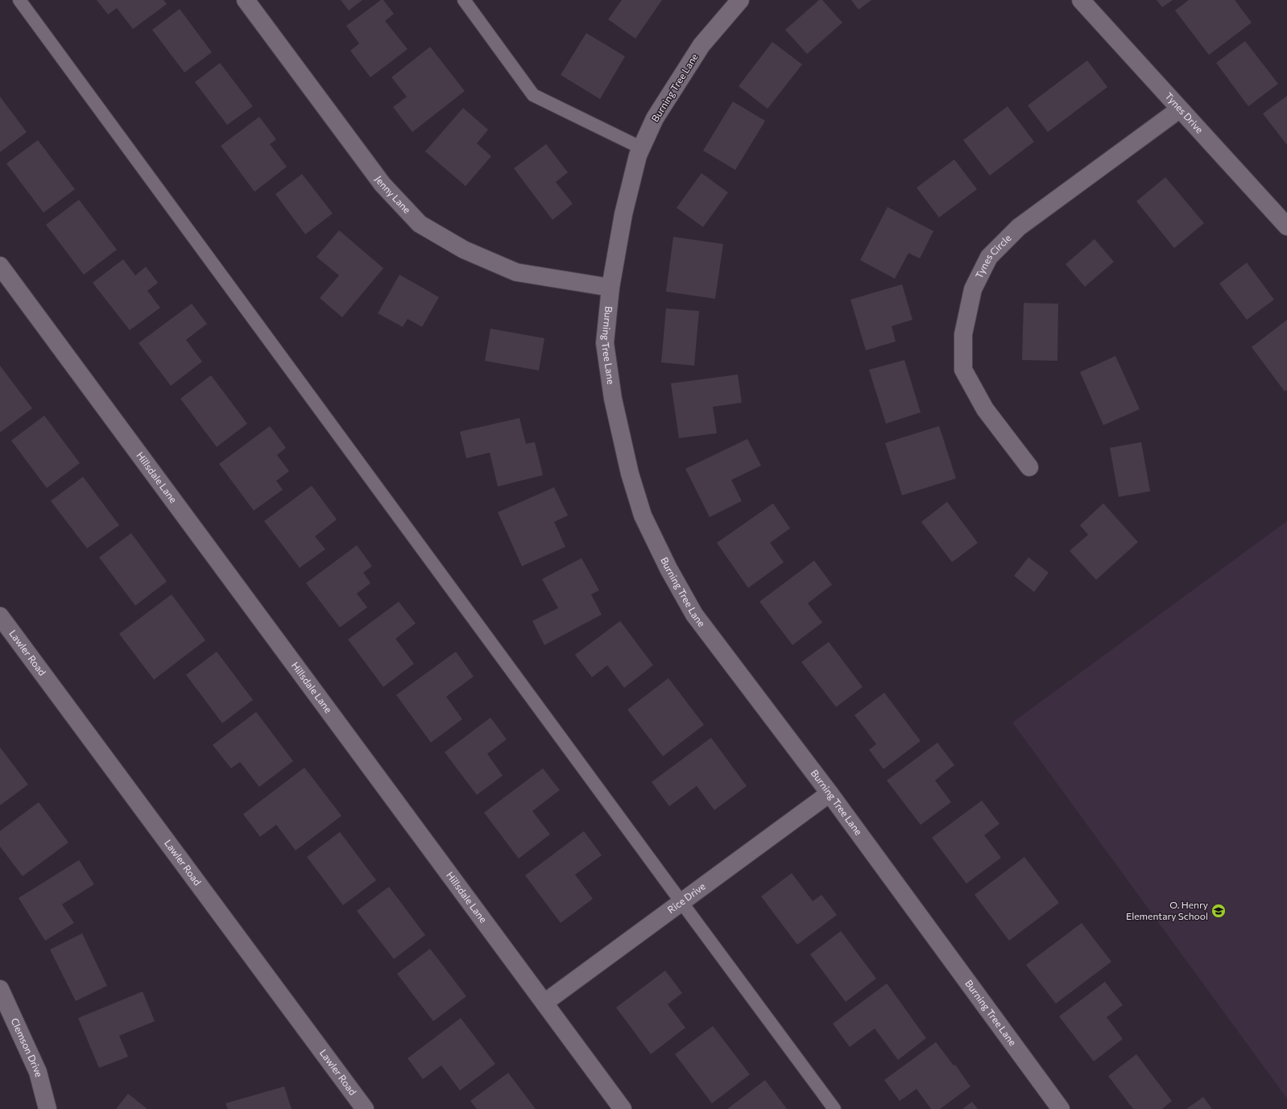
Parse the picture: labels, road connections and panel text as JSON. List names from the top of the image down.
{
  "streets": {
    "street": [
      "Burning Tree Lane",
      "Tynes Drive",
      "Jenny Lane",
      "Tynes Circle",
      "Hillsdale Lane",
      "Lawler Road",
      "Rice Drive",
      "Clemson Drive"
    ]
  },
  "crossings": [
    ["Burning Tree Lane", "Jenny Lane"],
    ["Burning Tree Lane", "Rice Drive"],
    ["Tynes Drive", "Tynes Circle"],
    ["Hillsdale Lane", "Rice Drive"]
  ],
  "places": {
    "school or university": ["O. Henry Elementary School"]
  }
}
